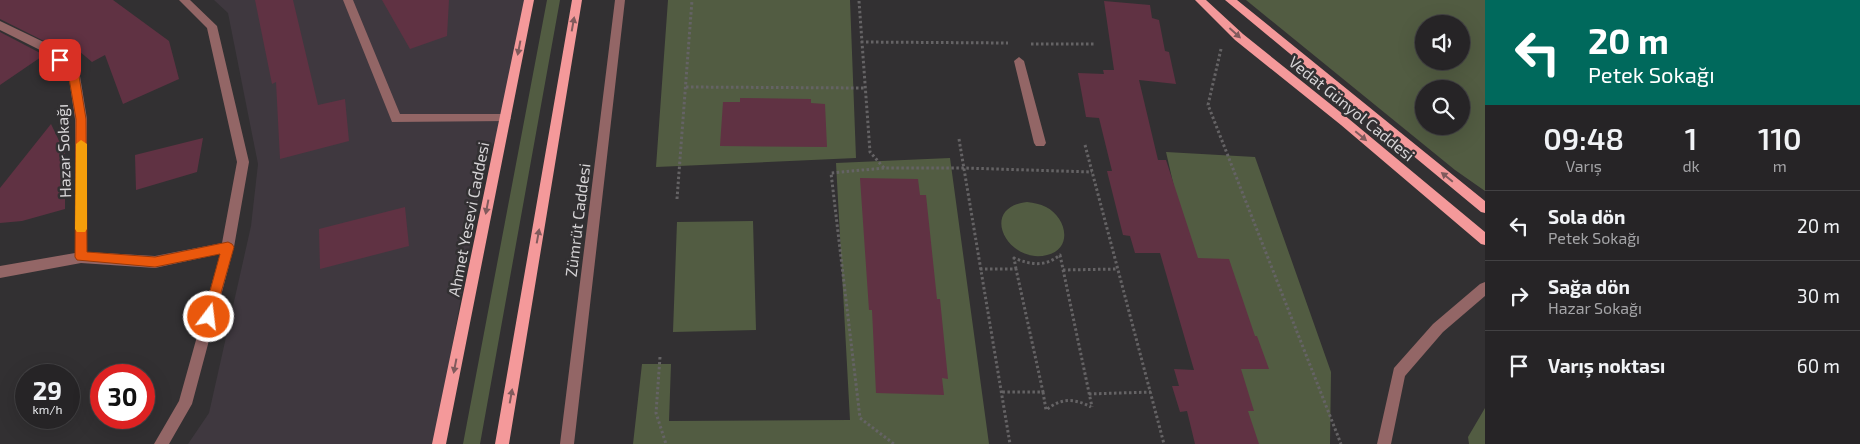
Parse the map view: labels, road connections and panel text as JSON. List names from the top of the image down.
{
  "streets": {
    "main road": ["Vedat Günyol Caddesi", "Ahmet Yesevi Caddesi"],
    "street": ["Hazar Sokağı", "Zümrüt Caddesi"]
  },
  "page": {
    "turn": ["20 m", "Petek Sokağı"],
    "eta": [
      "09:48",
      "Varış",
      "1",
      "dk",
      "110",
      "m"
    ],
    "list": [
      {
        "name": "Sola dön",
        "note": "Petek Sokağı",
        "value": "20 m"
      },
      {
        "name": "Sağa dön",
        "note": "Hazar Sokağı",
        "value": "30 m"
      },
      {
        "name": "Varış noktası",
        "value": "60 m"
      }
    ],
    "speed": "29 km/h",
    "limit": "30"
  }
}
